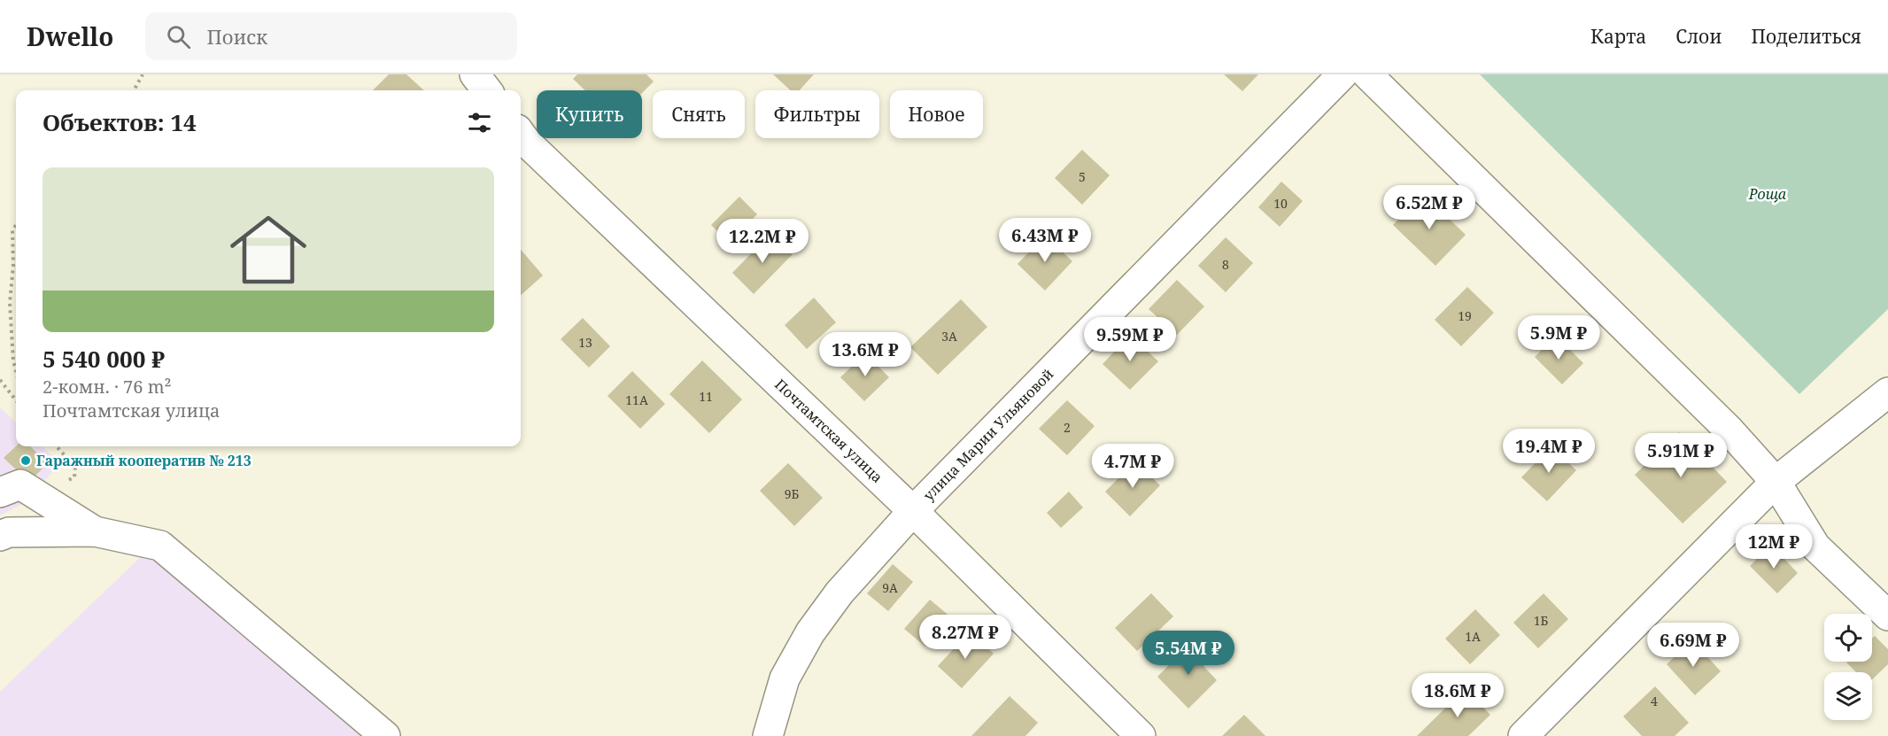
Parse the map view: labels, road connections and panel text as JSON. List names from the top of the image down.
{
  "streets": {
    "street": ["Почтамтская улица", "улица Марии Ульяновой"]
  },
  "crossings": [
    ["Почтамтская улица", "улица Марии Ульяновой"]
  ],
  "parks": ["Роща"],
  "places": ["Гаражный кооператив № 213"],
  "house_numbers": [
    "5",
    "10",
    "8",
    "19",
    "3А",
    "13",
    "11",
    "11А",
    "2",
    "9Б",
    "9А",
    "1Б",
    "1А",
    "4"
  ],
  "page": {
    "header": "Dwello",
    "search": "Поиск",
    "nav": ["Карта", "Слои", "Поделиться"],
    "chip": [
      "Купить",
      "Снять",
      "Фильтры",
      "Новое"
    ],
    "heading": "Объектов: 14",
    "list": [
      {
        "name": "5 540 000 ₽",
        "note": "2-комн. · 76 m² · Почтамтская улица"
      }
    ],
    "price": [
      "6.52M ₽",
      "6.43M ₽",
      "12.2M ₽",
      "5.9M ₽",
      "9.59M ₽",
      "13.6M ₽",
      "19.4M ₽",
      "5.91M ₽",
      "4.7M ₽",
      "12M ₽",
      "8.27M ₽",
      "6.69M ₽",
      "5.54M ₽",
      "18.6M ₽"
    ]
  }
}
